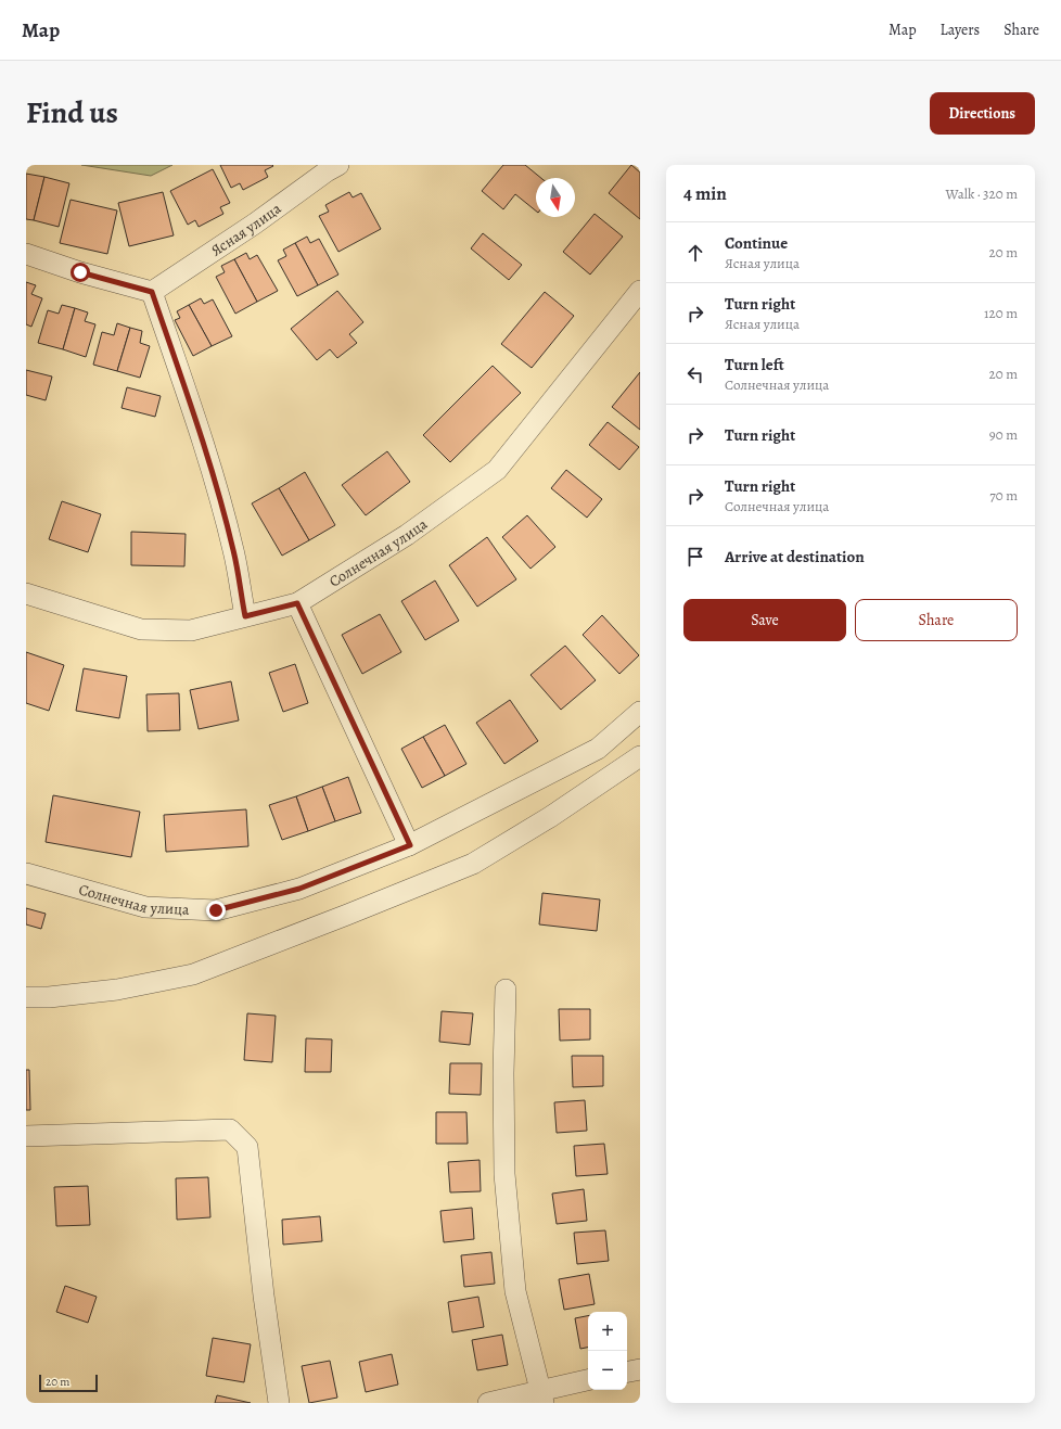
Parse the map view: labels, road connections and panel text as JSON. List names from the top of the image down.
{
  "streets": {
    "street": ["Ясная улица", "Солнечная улица"]
  },
  "scale_bar": "20 m",
  "north": "bottom",
  "page": {
    "header": "Map",
    "nav": ["Map", "Layers", "Share"],
    "title": "Find us",
    "buttons": [
      "Directions",
      ["Save", "Share"]
    ],
    "heading": ["4 min", "Walk · 320 m"],
    "list": [
      ["Continue", "Ясная улица", "20 m"],
      ["Turn right", "Ясная улица", "120 m"],
      ["Turn left", "Солнечная улица", "20 m"],
      ["Turn right", "90 m"],
      ["Turn right", "Солнечная улица", "70 m"],
      "Arrive at destination"
    ],
    "map_buttons": ["+", "−"],
    "scale": "20 m"
  }
}
